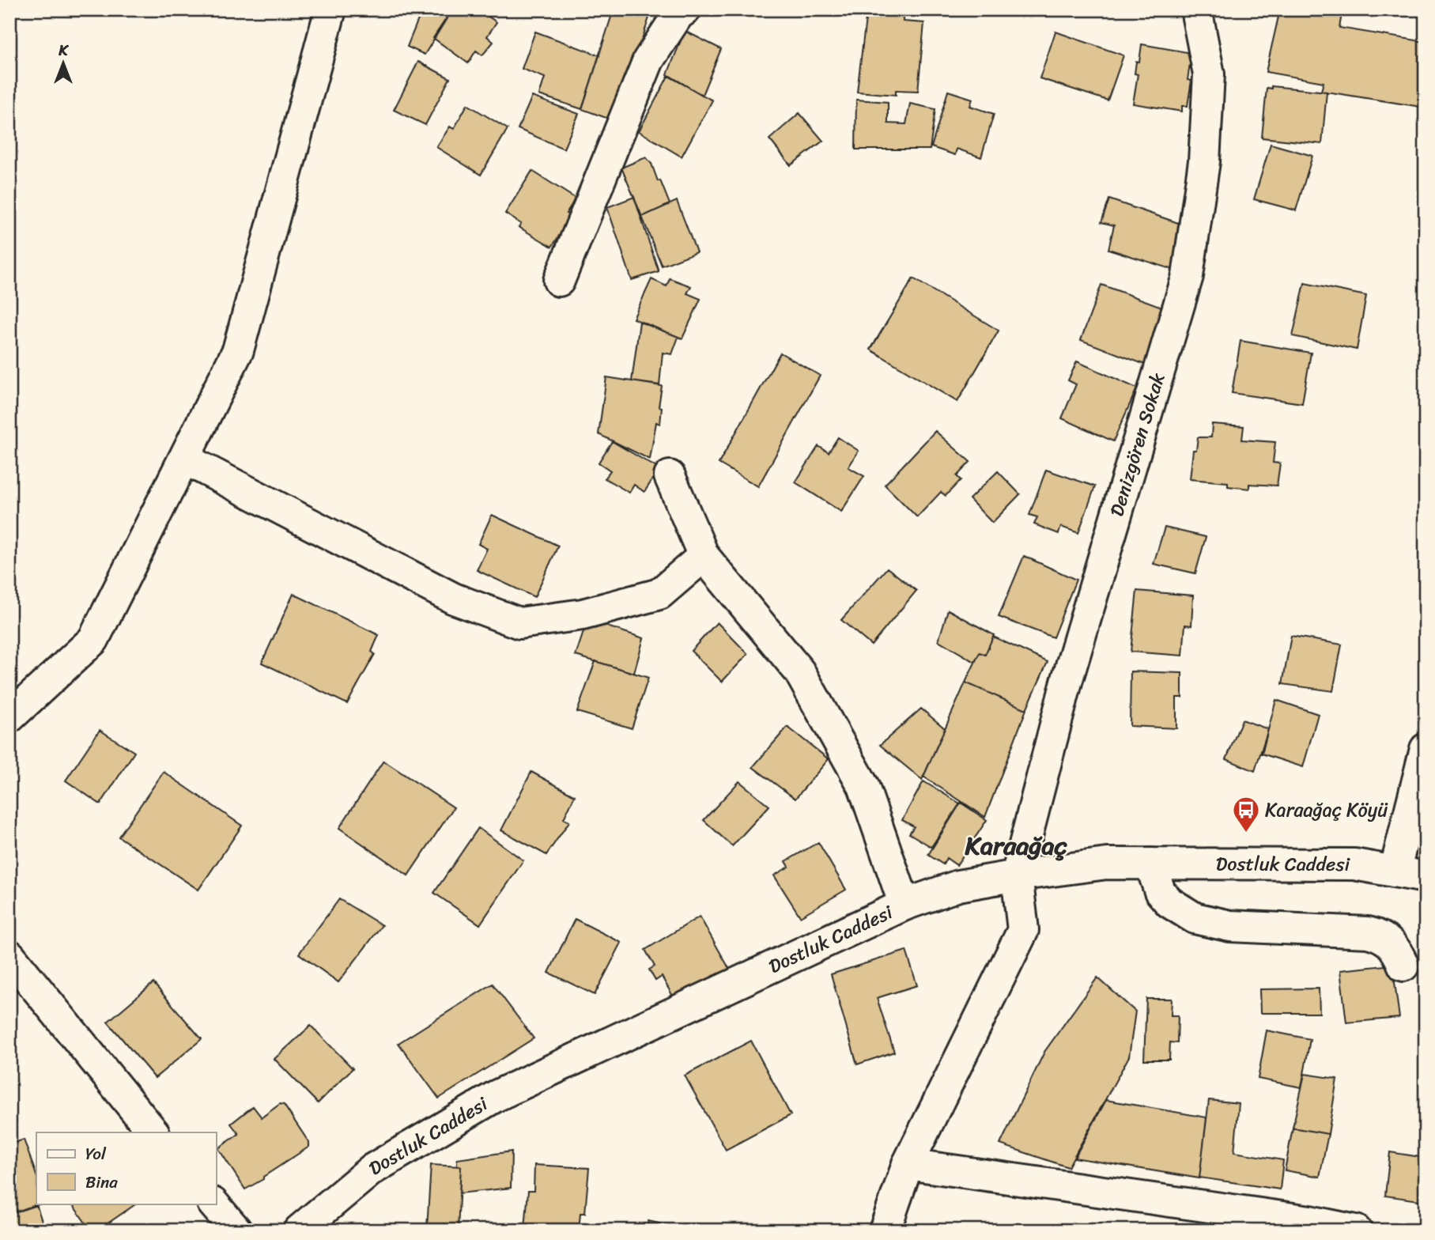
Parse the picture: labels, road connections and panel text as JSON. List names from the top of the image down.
{
  "streets": {
    "street": ["Denizgören Sokak", "Dostluk Caddesi"]
  },
  "crossings": [
    ["Denizgören Sokak", "Dostluk Caddesi"]
  ],
  "districts": ["Karaağaç"],
  "places": {
    "bus stop": ["Karaağaç Köyü"]
  },
  "legend": ["Yol", "Bina"],
  "north": "top"
}
